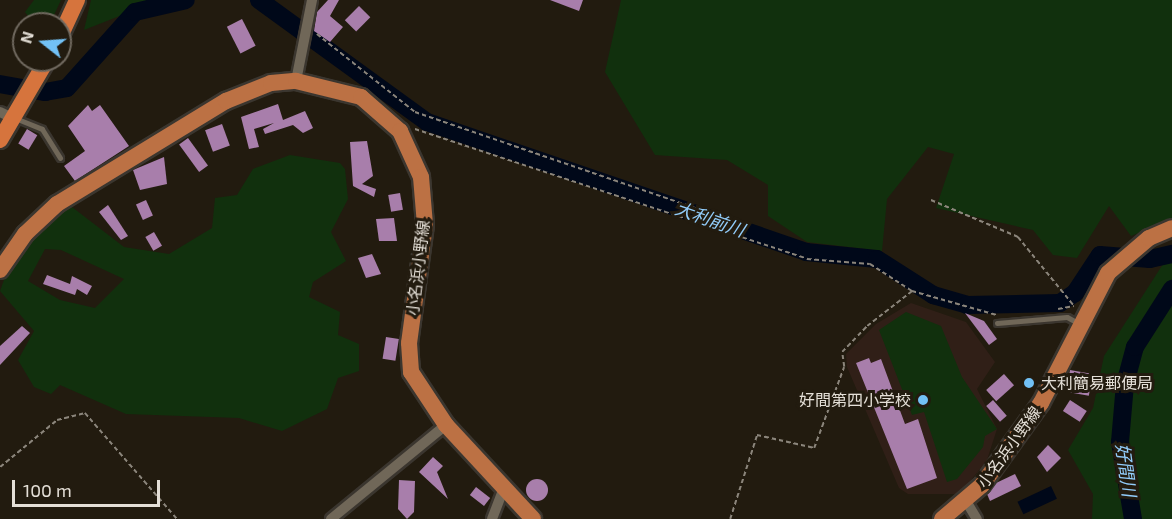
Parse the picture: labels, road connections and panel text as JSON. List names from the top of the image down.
{
  "streets": {
    "main road": ["小名浜小野線"]
  },
  "water": ["大利前川", "好間川"],
  "places": ["大利簡易郵便局", "好間第四小学校"],
  "scale_bar": "100 m",
  "north": "left"
}
